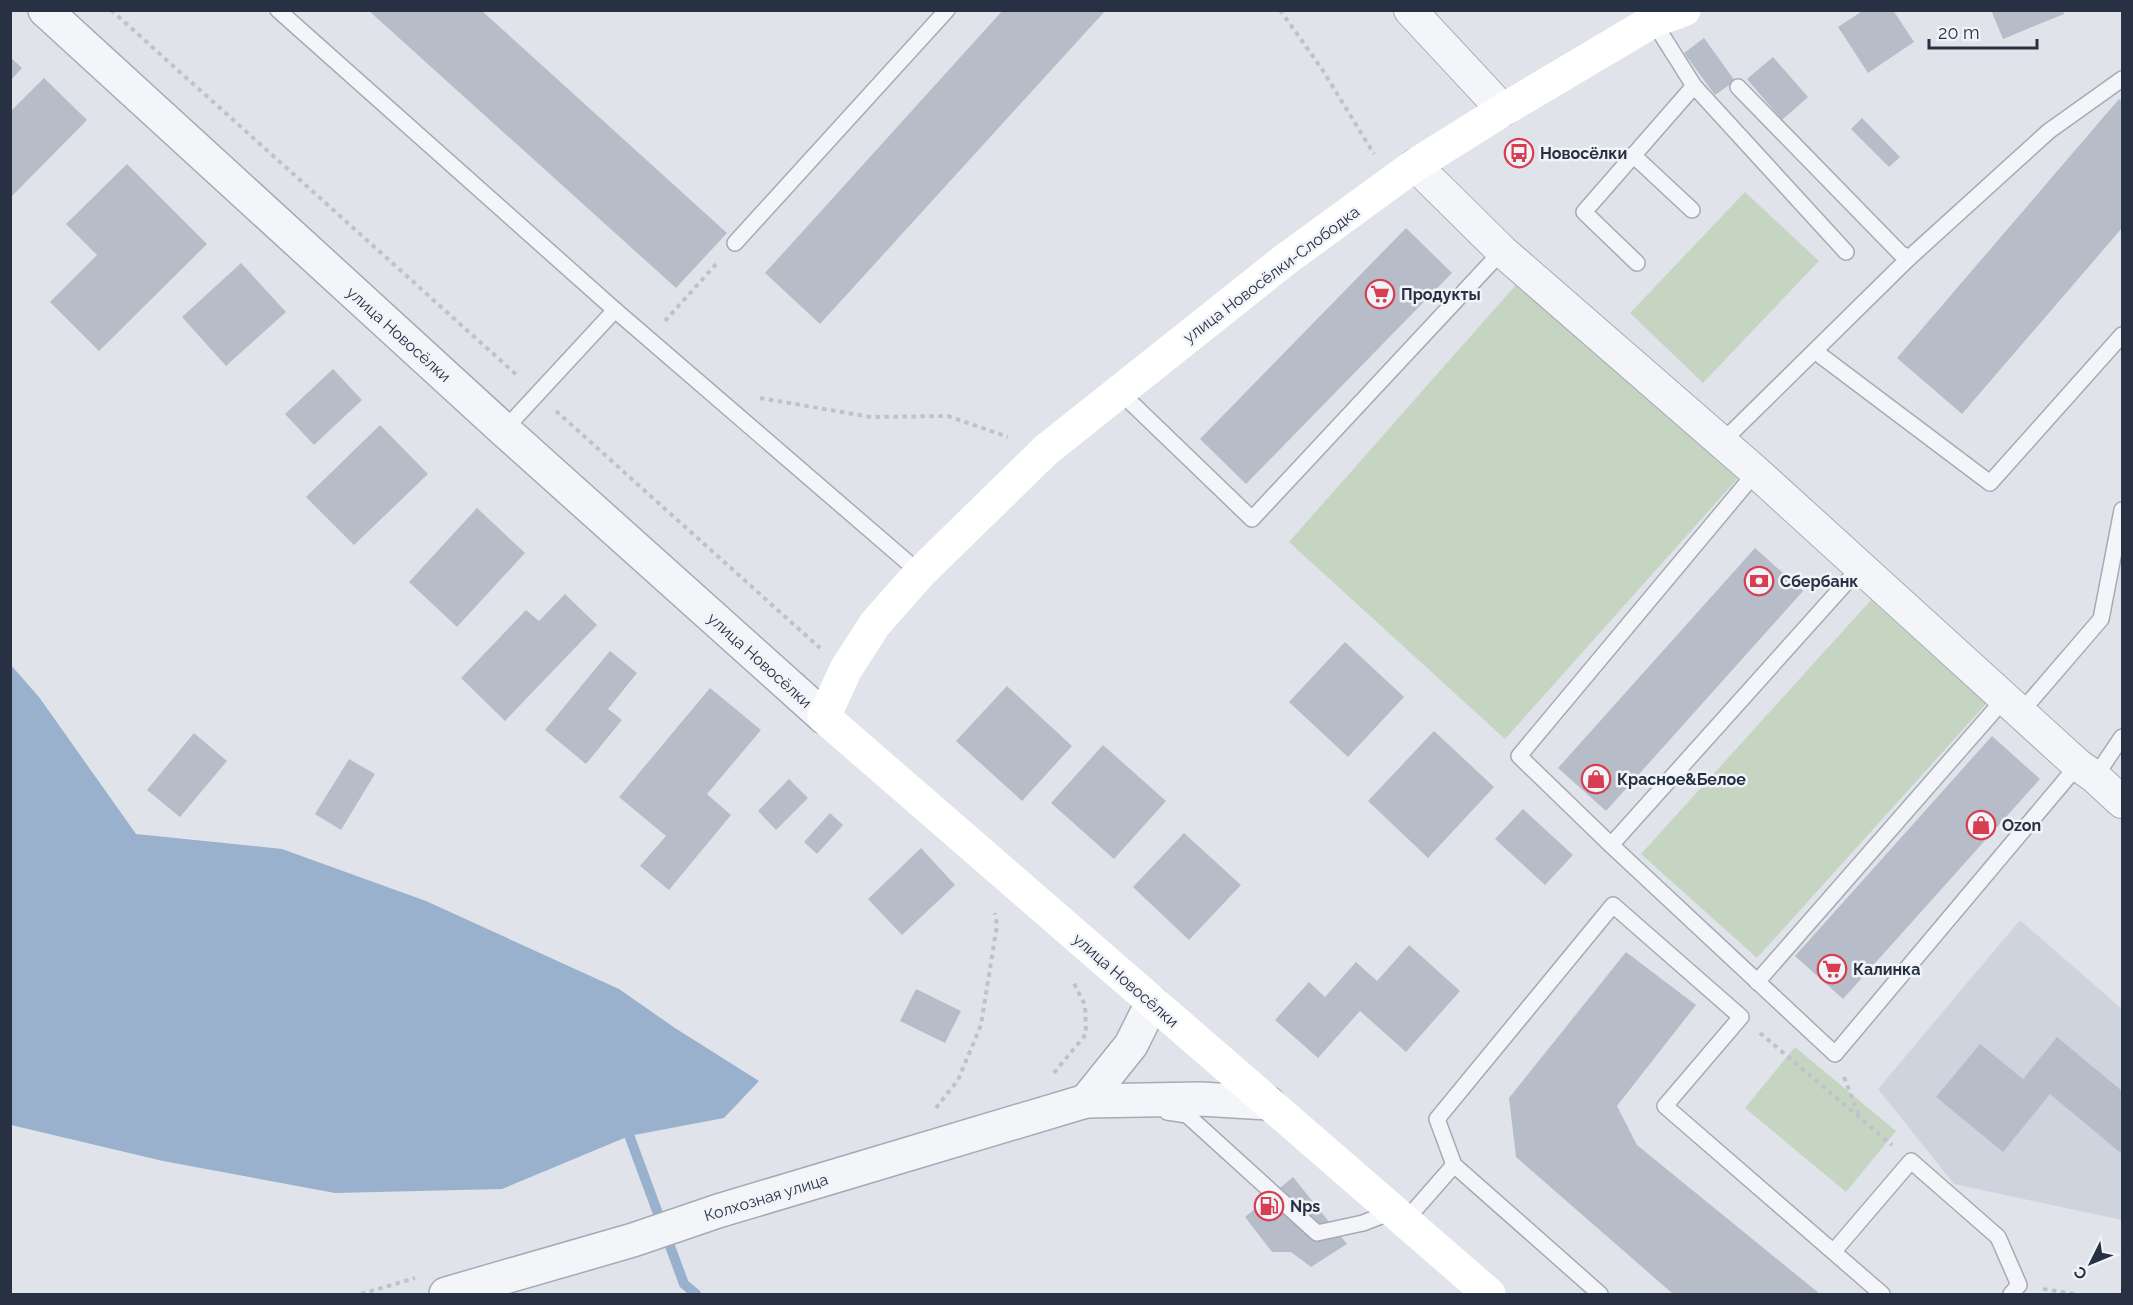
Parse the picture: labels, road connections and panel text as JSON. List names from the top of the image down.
{
  "streets": {
    "main road": ["улица Новосёлки-Слободка", "улица Новосёлки"],
    "street": ["Колхозная улица"]
  },
  "crossings": [
    ["улица Новосёлки-Слободка", "улица Новосёлки"],
    ["улица Новосёлки", "Колхозная улица"]
  ],
  "places": {
    "bus stop": ["Новосёлки"],
    "supermarket": ["Продукты", "Калинка"],
    "bank": ["Сбербанк"],
    "shop": ["Красное&Белое", "Ozon"],
    "fuel station": ["Nps"]
  },
  "scale_bar": "20 m",
  "north": "bottom left"
}
